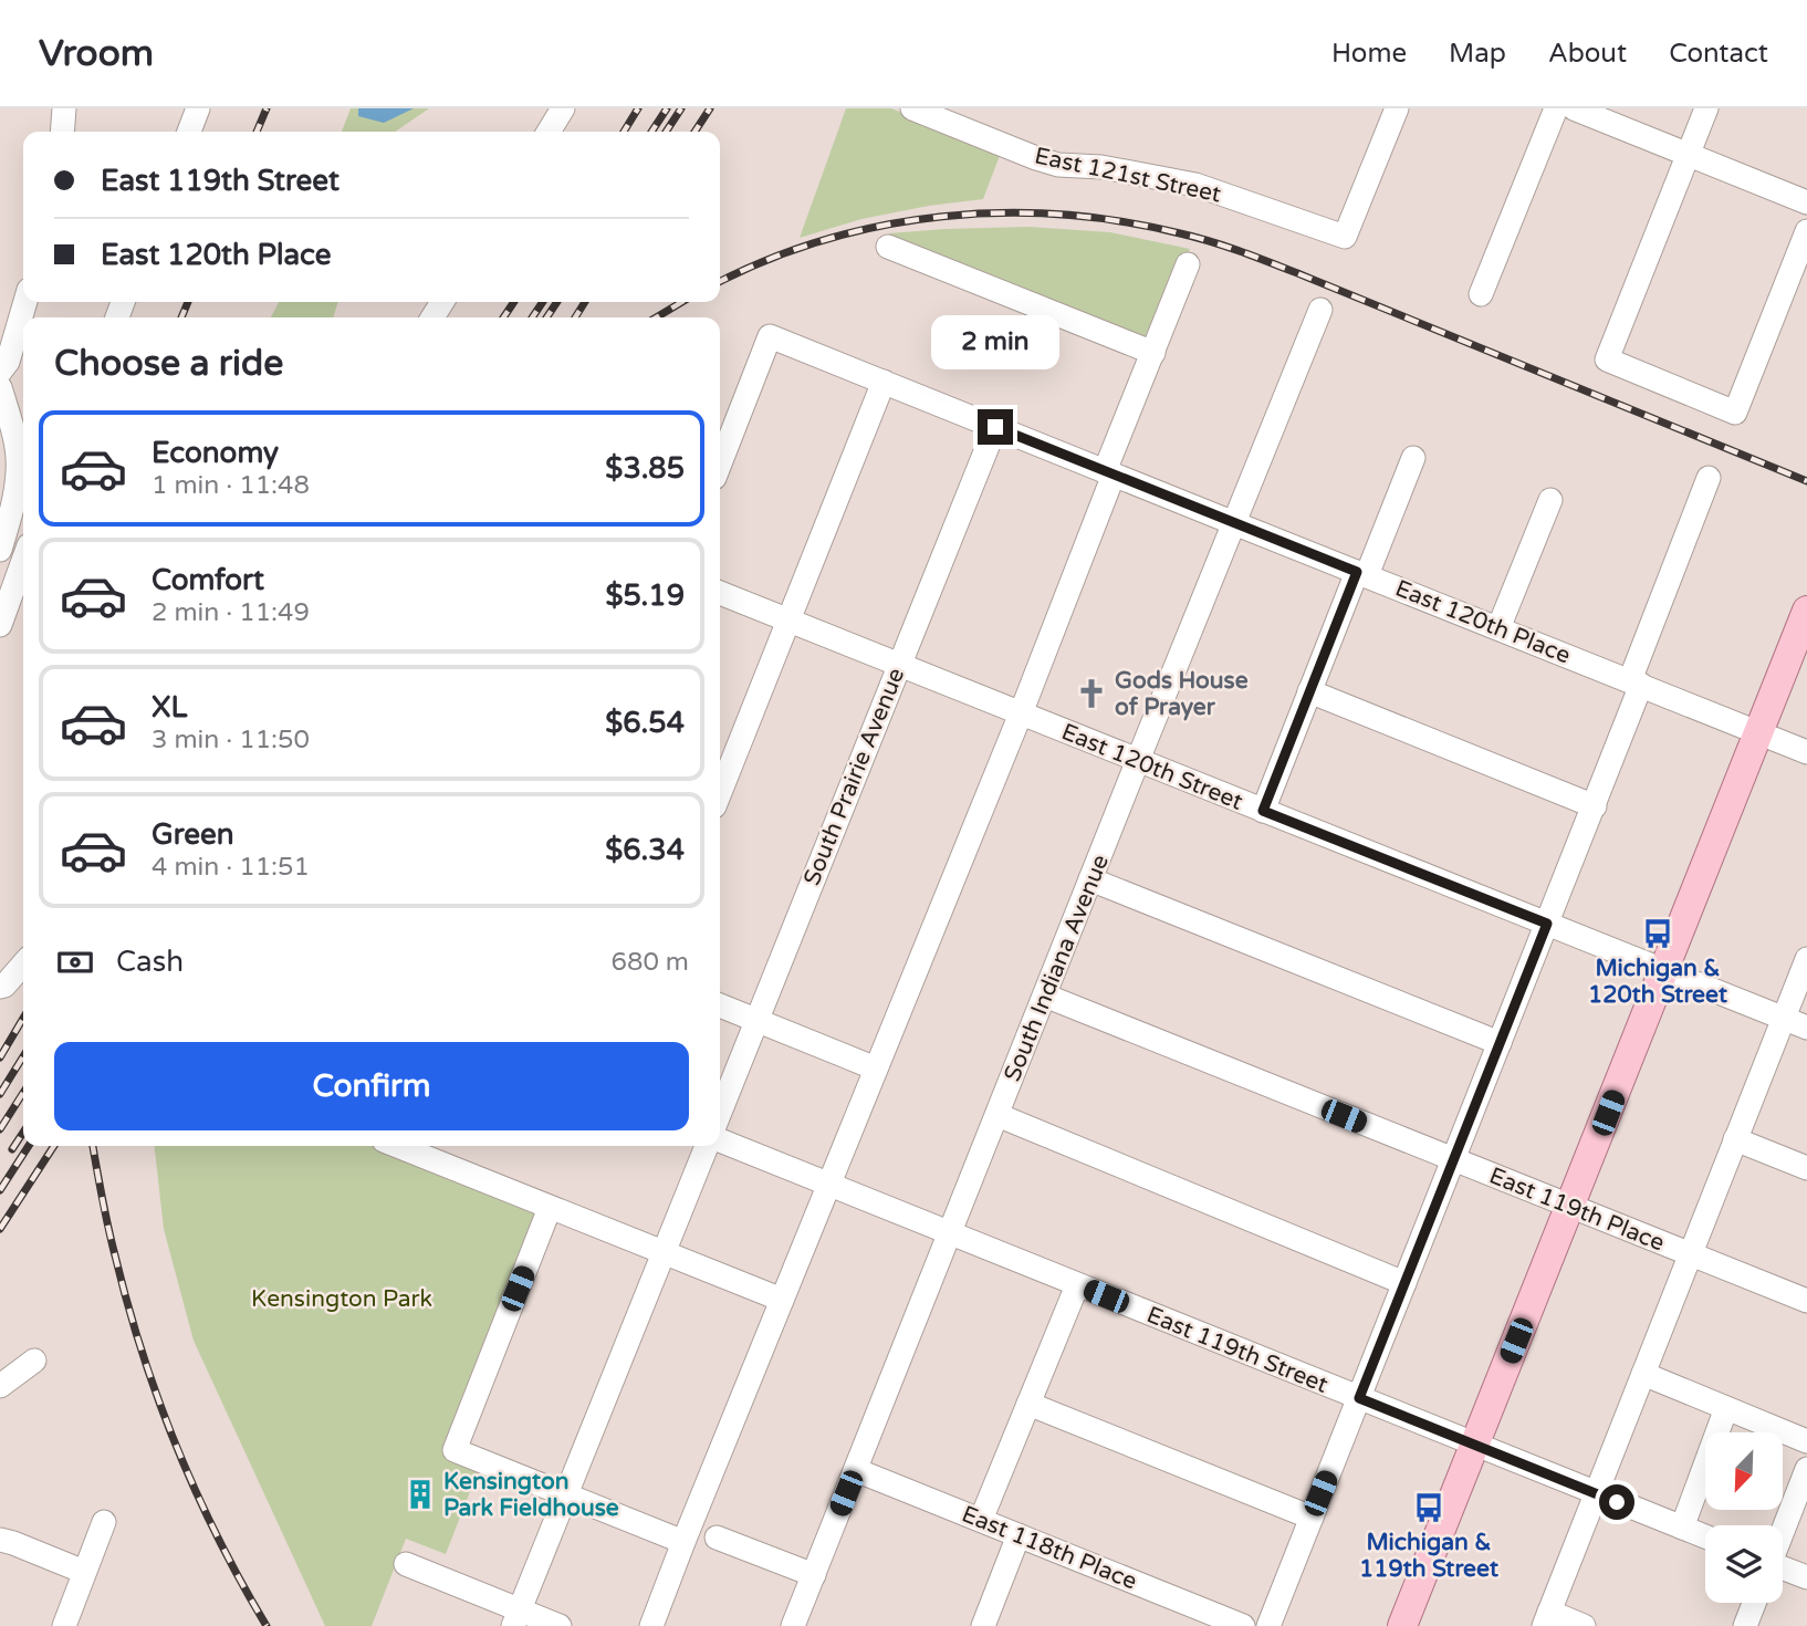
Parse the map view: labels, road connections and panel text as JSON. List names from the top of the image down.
{
  "streets": {
    "street": [
      "East 121st Street",
      "East 120th Place",
      "East 120th Street",
      "South Prairie Avenue",
      "South Indiana Avenue",
      "East 119th Place",
      "East 119th Street",
      "East 118th Place"
    ]
  },
  "crossings": [
    ["East 120th Place", "South Prairie Avenue"],
    ["East 120th Place", "South Indiana Avenue"],
    ["East 120th Street", "South Prairie Avenue"],
    ["East 120th Street", "South Indiana Avenue"],
    ["South Indiana Avenue", "East 119th Place"],
    ["South Indiana Avenue", "East 119th Street"],
    ["South Indiana Avenue", "East 118th Place"]
  ],
  "parks": ["Kensington Park"],
  "places": {
    "church": ["Gods House of Prayer"],
    "bus stop": ["Michigan & 120th Street", "Michigan & 119th Street"],
    "building": ["Kensington Park Fieldhouse"]
  },
  "north": "bottom left",
  "page": {
    "header": "Vroom",
    "nav": [
      "Home",
      "Map",
      "About",
      "Contact"
    ],
    "banner": ["East 119th Street", "East 120th Place"],
    "bubble": "2 min",
    "heading": "Choose a ride",
    "list": [
      {
        "name": "Economy",
        "note": "1 min · 11:48",
        "value": "$3.85"
      },
      {
        "name": "Comfort",
        "note": "2 min · 11:49",
        "value": "$5.19"
      },
      {
        "name": "XL",
        "note": "3 min · 11:50",
        "value": "$6.54"
      },
      {
        "name": "Green",
        "note": "4 min · 11:51",
        "value": "$6.34"
      }
    ],
    "pay": ["Cash", "680 m"],
    "buttons": "Confirm"
  }
}
